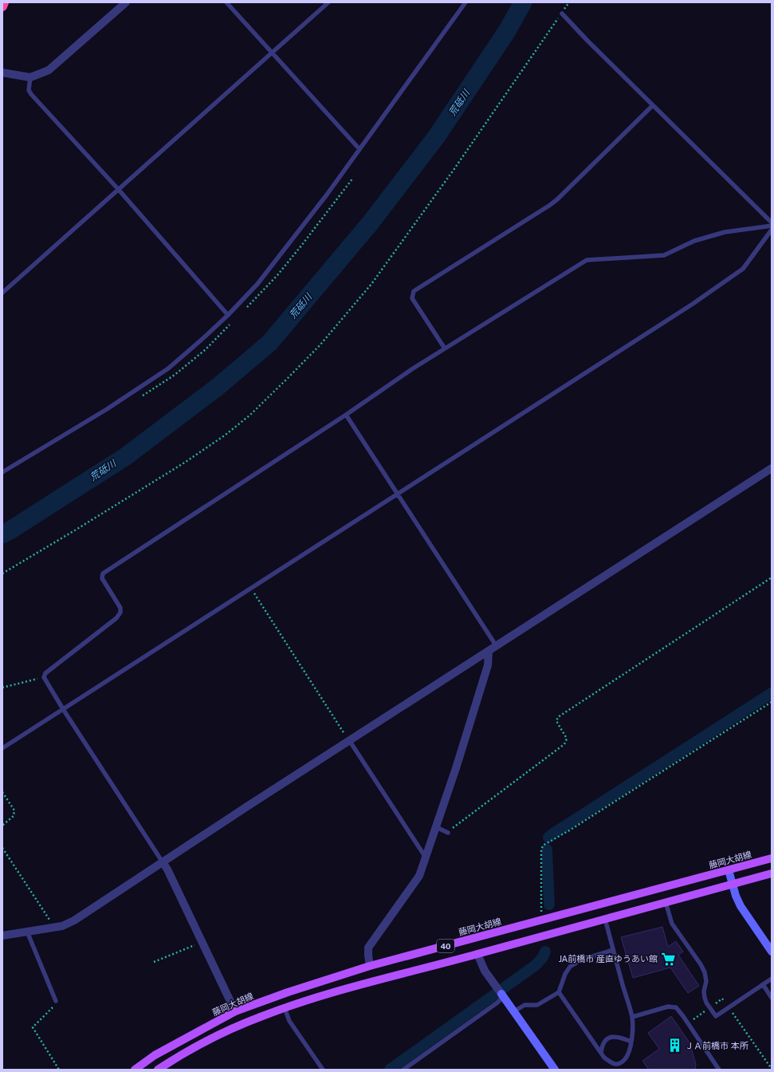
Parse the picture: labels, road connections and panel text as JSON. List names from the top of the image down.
{
  "streets": {
    "main road": ["藤岡大胡線", "40"]
  },
  "water": ["荒砥川"],
  "places": {
    "supermarket": ["JA前橋市 産直ゆうあい館"],
    "building": ["ＪＡ前橋市 本所"]
  }
}
